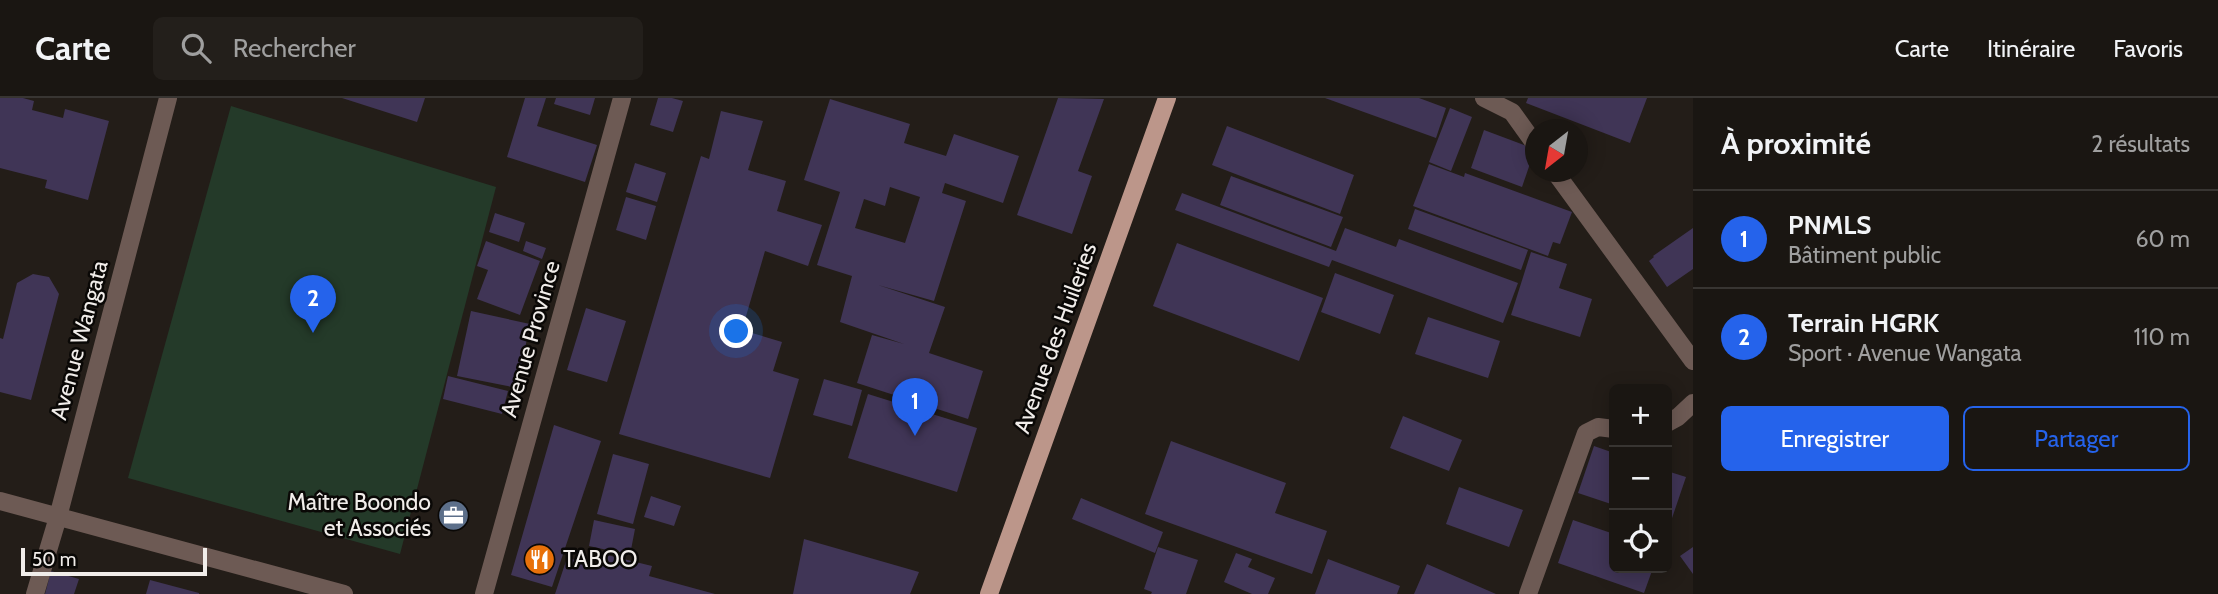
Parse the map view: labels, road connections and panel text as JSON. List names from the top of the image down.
{
  "streets": {
    "main road": ["Avenue des Huileries"],
    "street": ["Avenue Province", "Avenue Wangata"]
  },
  "places": {
    "office": ["Maître Boondo et Associés"],
    "restaurant": ["TABOO"]
  },
  "scale_bar": "50 m",
  "north": "bottom left",
  "page": {
    "header": "Carte",
    "search": "Rechercher",
    "nav": ["Carte", "Itinéraire", "Favoris"],
    "heading": ["À proximité", "2 résultats"],
    "list": [
      {
        "mark": "1",
        "name": "PNMLS",
        "note": "Bâtiment public",
        "value": "60 m"
      },
      {
        "mark": "2",
        "name": "Terrain HGRK",
        "note": "Sport · Avenue Wangata",
        "value": "110 m"
      }
    ],
    "pins": ["2", "1"],
    "map_buttons": ["+", "−"],
    "buttons": ["Enregistrer", "Partager"],
    "scale": "50 m"
  }
}
